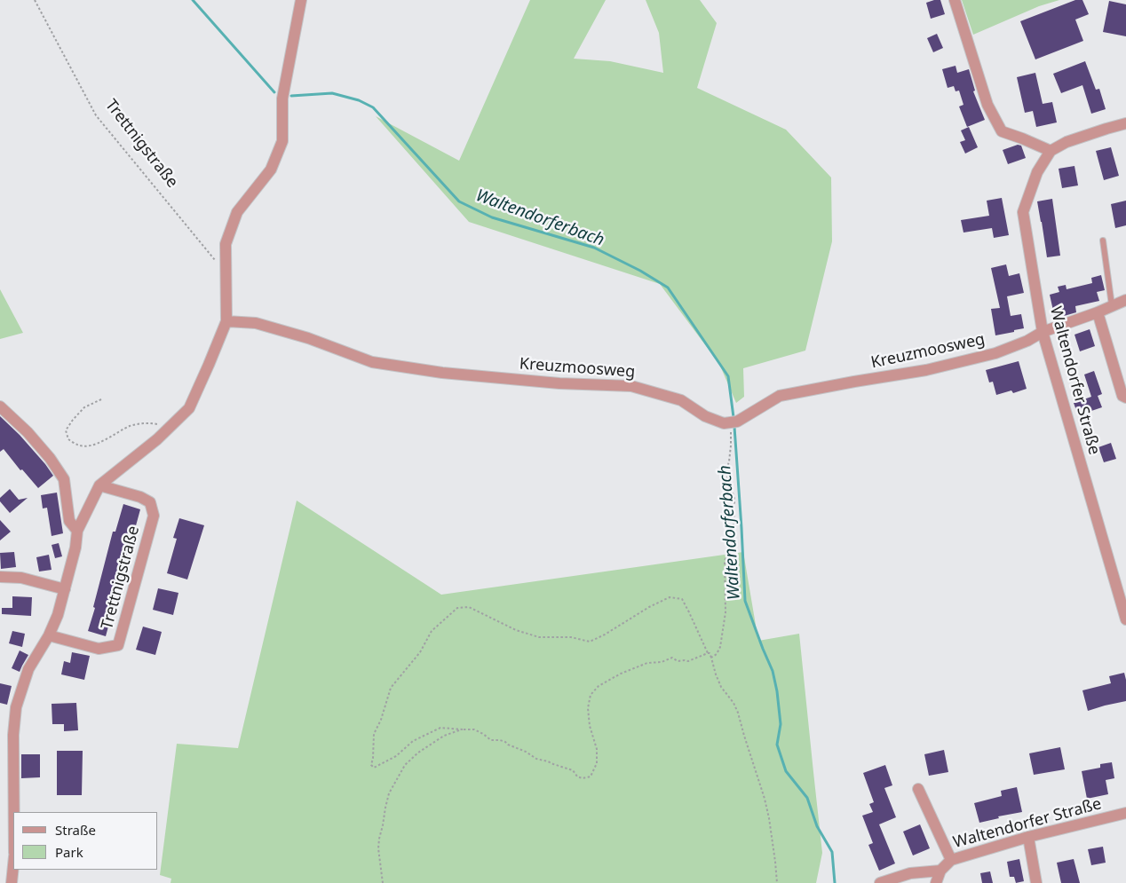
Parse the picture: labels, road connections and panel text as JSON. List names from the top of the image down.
{
  "streets": {
    "street": ["Trettnigstraße", "Kreuzmoosweg", "Waltendorfer Straße"]
  },
  "crossings": [
    ["Kreuzmoosweg", "Waltendorfer Straße"]
  ],
  "water": ["Waltendorferbach"],
  "legend": ["Straße", "Park"]
}
